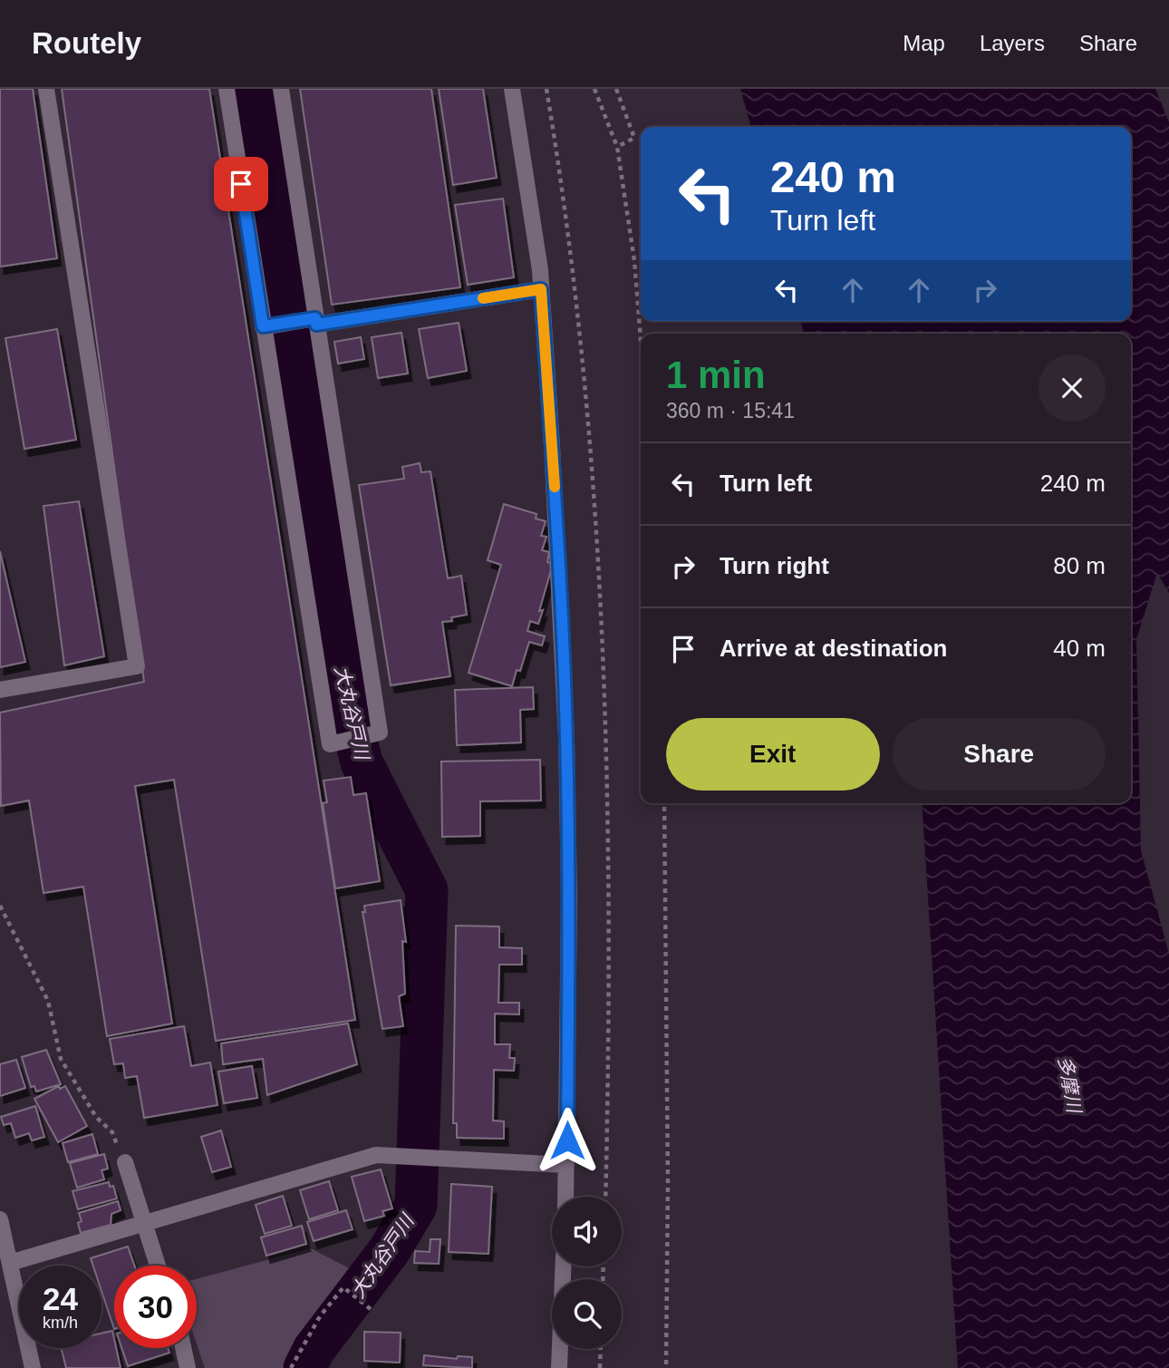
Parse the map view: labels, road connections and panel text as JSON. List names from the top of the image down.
{
  "water": ["大丸谷戸川", "多摩川"],
  "page": {
    "header": "Routely",
    "nav": ["Map", "Layers", "Share"],
    "turn": ["240 m", "Turn left"],
    "heading": ["1 min", "360 m · 15:41"],
    "list": [
      {
        "name": "Turn left",
        "value": "240 m"
      },
      {
        "name": "Turn right",
        "value": "80 m"
      },
      {
        "name": "Arrive at destination",
        "value": "40 m"
      }
    ],
    "buttons": ["Exit", "Share"],
    "speed": "24 km/h",
    "limit": "30"
  }
}
